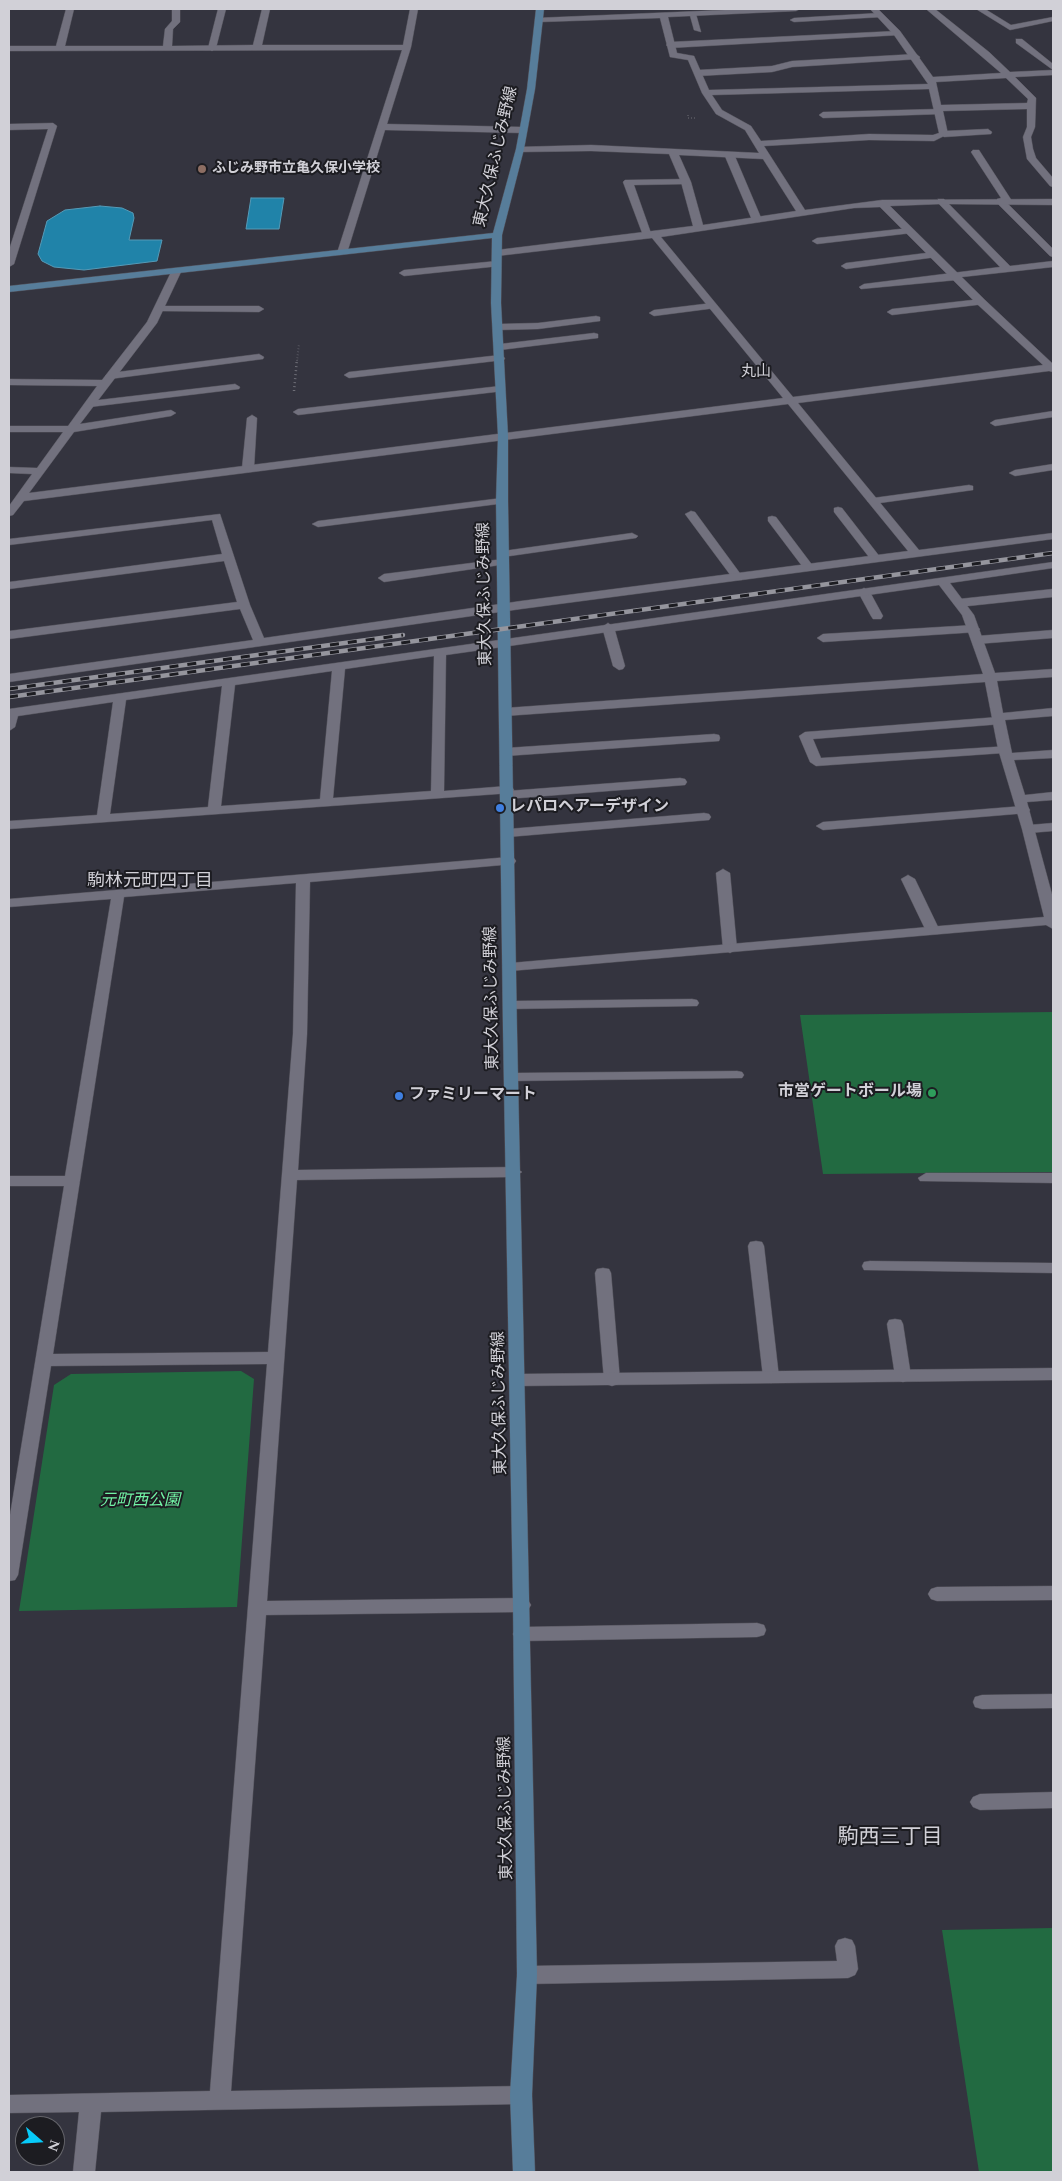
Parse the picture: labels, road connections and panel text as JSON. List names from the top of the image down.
{
  "streets": {
    "main road": ["東大久保ふじみ野線"]
  },
  "districts": ["丸山", "駒林元町四丁目", "駒西三丁目"],
  "parks": ["元町西公園"],
  "places": [
    "ふじみ野市立亀久保小学校",
    "レパロヘアーデザイン",
    "市営ゲートボール場",
    "ファミリーマート"
  ],
  "north": "right"
}
